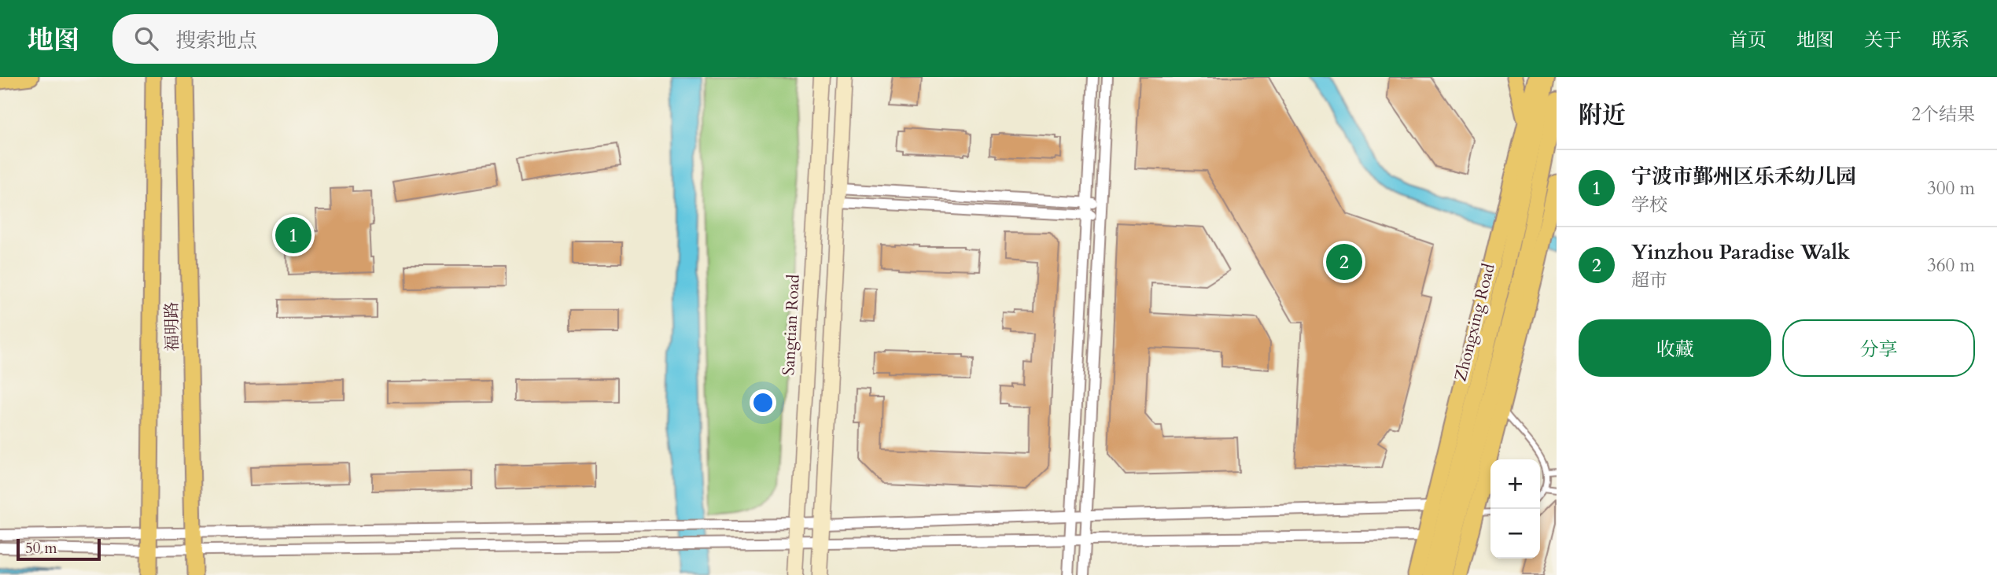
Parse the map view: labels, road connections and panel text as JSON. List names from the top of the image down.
{
  "streets": {
    "main road": ["Zhongxing Road", "Sangtian Road", "福明路"]
  },
  "scale_bar": "50 m",
  "page": {
    "header": "地图",
    "search": "搜索地点",
    "nav": [
      "首页",
      "地图",
      "关于",
      "联系"
    ],
    "heading": ["附近", "2个结果"],
    "list": [
      {
        "mark": "1",
        "name": "宁波市鄞州区乐禾幼儿园",
        "note": "学校",
        "value": "300 m"
      },
      {
        "mark": "2",
        "name": "Yinzhou Paradise Walk",
        "note": "超市",
        "value": "360 m"
      }
    ],
    "pins": ["1", "2"],
    "buttons": ["收藏", "分享"],
    "map_buttons": ["+", "−"],
    "scale": "50 m"
  }
}
